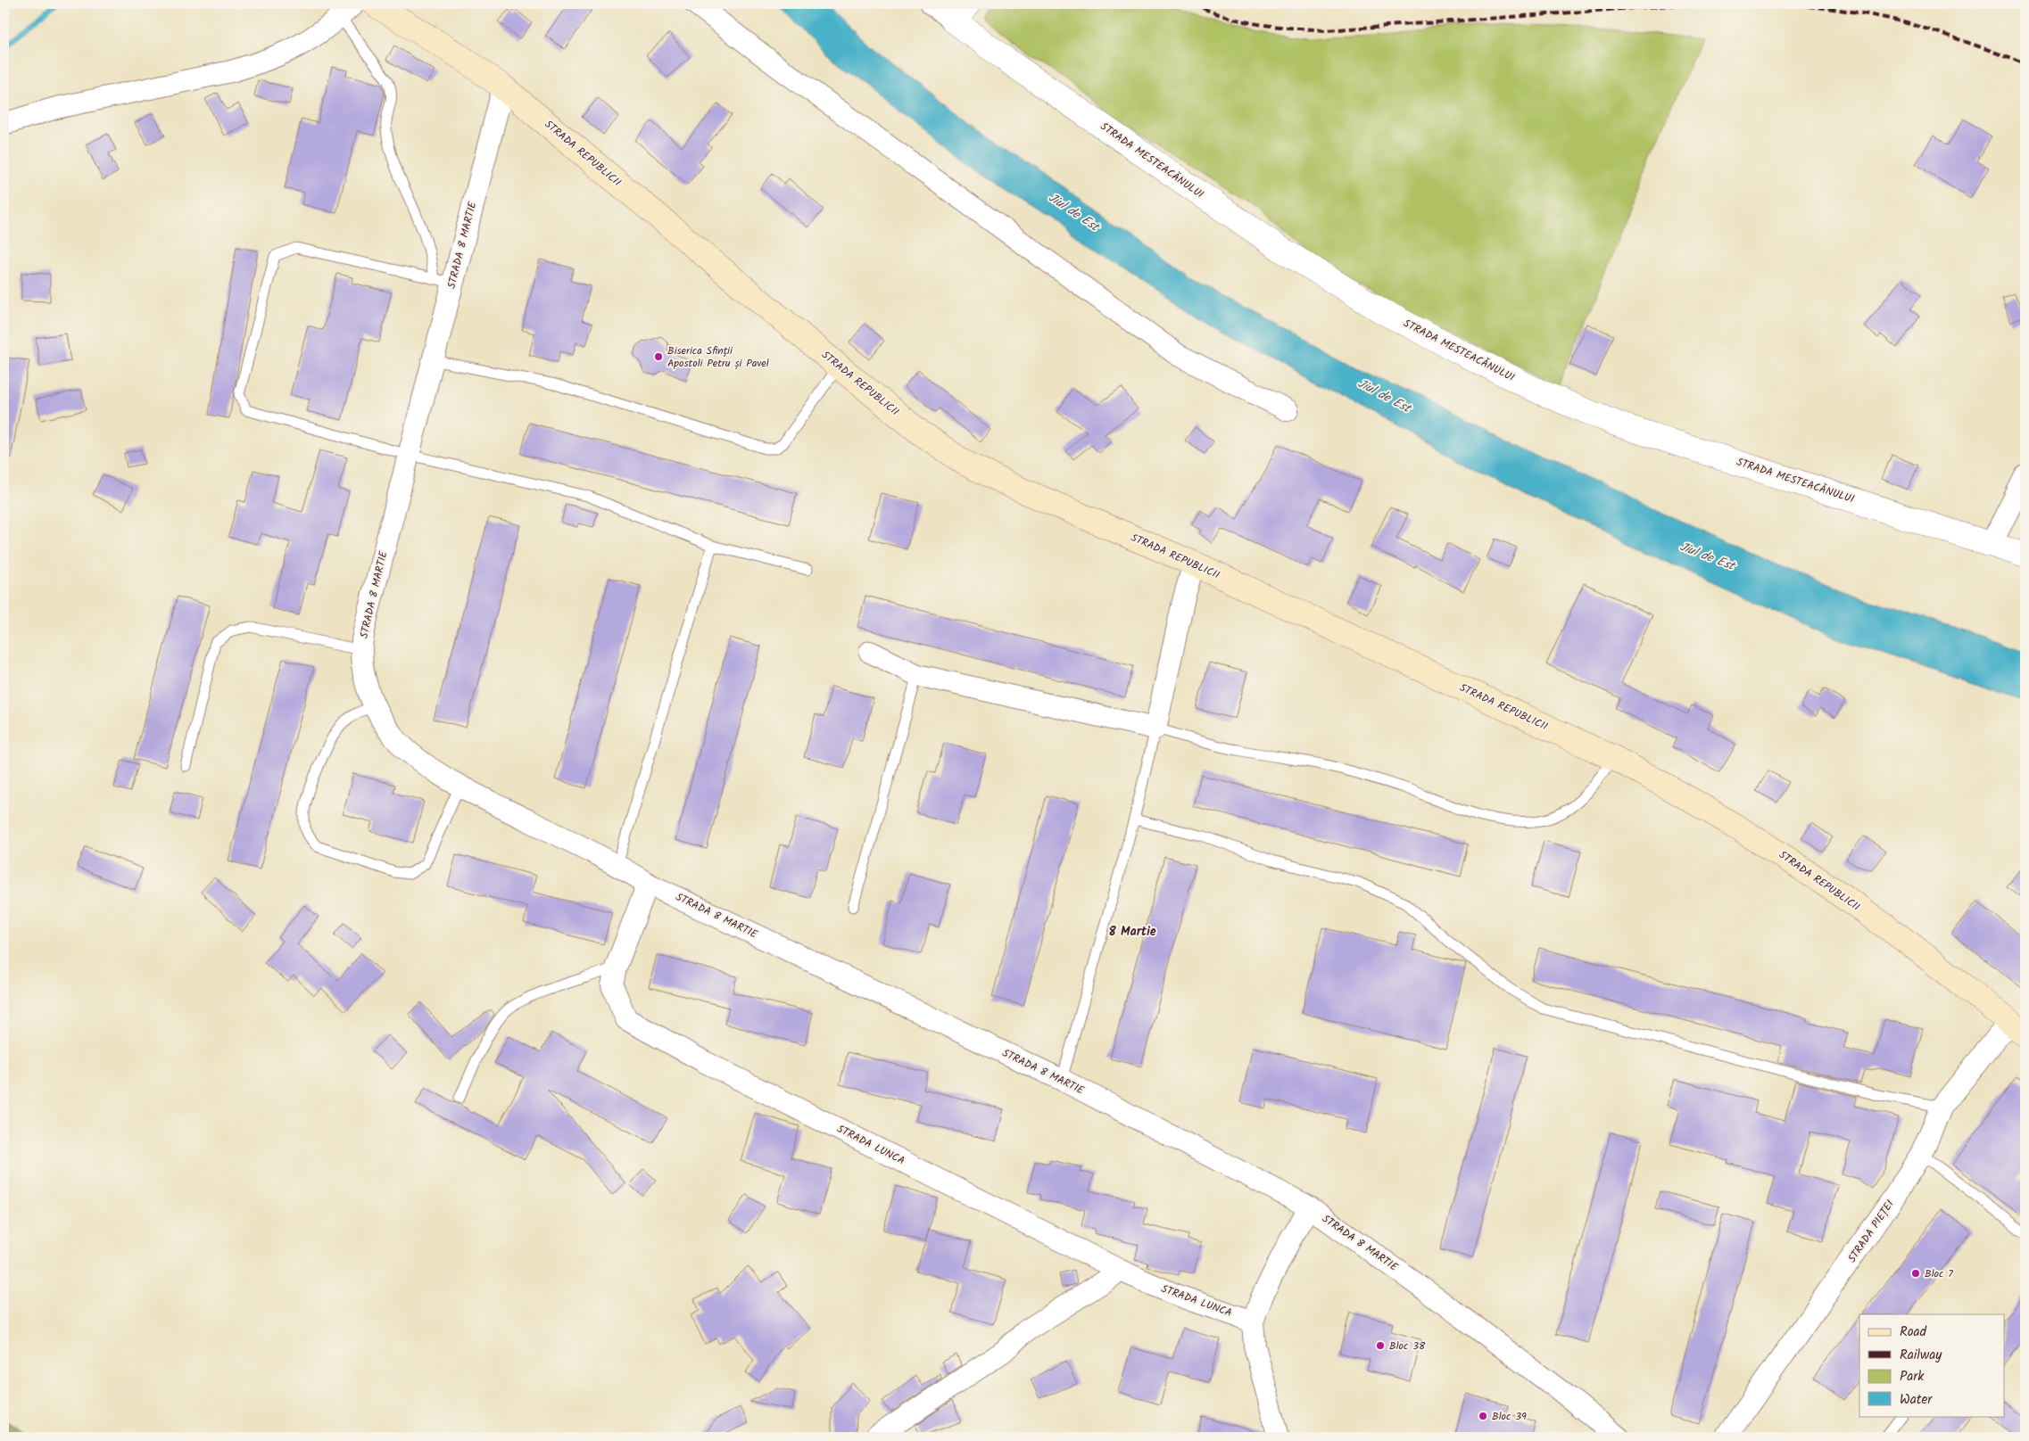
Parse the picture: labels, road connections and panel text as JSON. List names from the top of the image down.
{
  "streets": {
    "main road": ["STRADA REPUBLICII"],
    "street": [
      "STRADA MESTEACĂNULUI",
      "STRADA 8 MARTIE",
      "STRADA LUNCA",
      "STRADA PIEȚEI"
    ]
  },
  "crossings": [
    ["STRADA REPUBLICII", "STRADA 8 MARTIE"],
    ["STRADA REPUBLICII", "STRADA PIEȚEI"],
    ["STRADA 8 MARTIE", "STRADA LUNCA"]
  ],
  "districts": ["8 Martie"],
  "water": ["Jiul de Est"],
  "places": [
    "Biserica Sfinții Apostoli Petru și Pavel",
    "Bloc 7",
    "Bloc 38",
    "Bloc 39"
  ],
  "legend": [
    "Road",
    "Railway",
    "Park",
    "Water"
  ]
}
